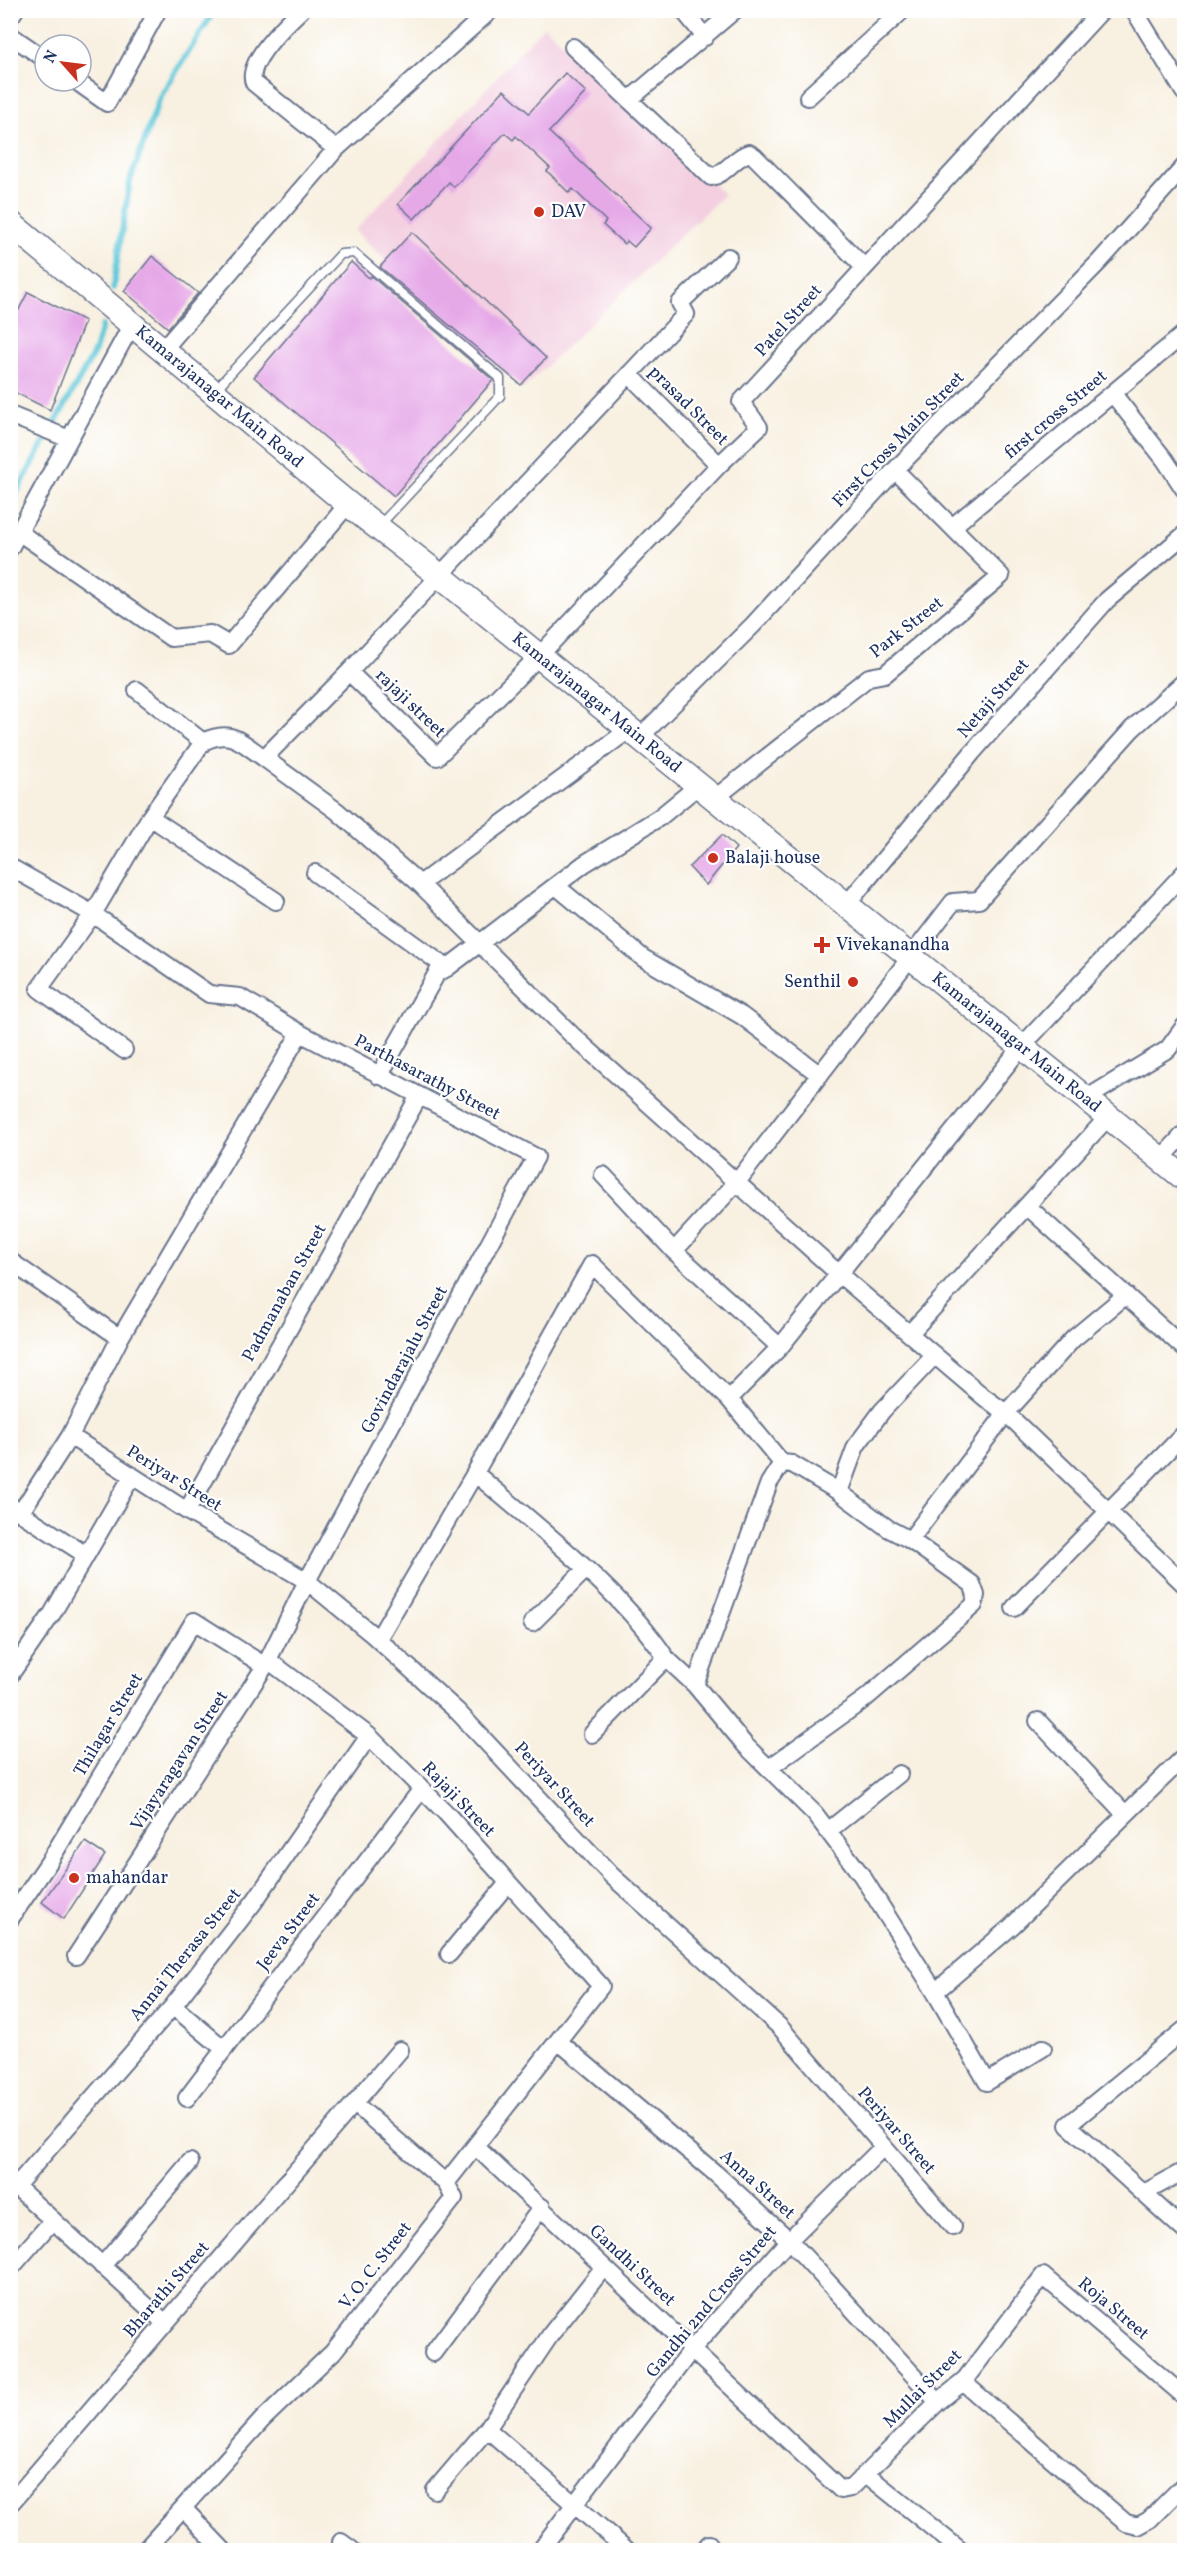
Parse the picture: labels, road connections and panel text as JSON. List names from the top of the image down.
{
  "streets": {
    "main road": ["Kamarajanagar Main Road"],
    "street": [
      "Patel Street",
      "prasad Street",
      "first cross Street",
      "First Cross Main Street",
      "Park Street",
      "Netaji Street",
      "rajaji street",
      "Parthasarathy Street",
      "Padmanaban Street",
      "Govindarajalu Street",
      "Periyar Street",
      "Thilagar Street",
      "Vijayaragavan Street",
      "Rajaji Street",
      "Jeeva Street",
      "Annai Therasa Street",
      "Anna Street",
      "V. O. C. Street",
      "Gandhi Street",
      "Bharathi Street",
      "Gandhi 2nd Cross Street",
      "Roja Street",
      "Mullai Street"
    ]
  },
  "crossings": [
    ["Patel Street", "Kamarajanagar Main Road"],
    ["Patel Street", "prasad Street"],
    ["Patel Street", "rajaji street"],
    ["Kamarajanagar Main Road", "First Cross Main Street"],
    ["Kamarajanagar Main Road", "Park Street"],
    ["Kamarajanagar Main Road", "Netaji Street"],
    ["Kamarajanagar Main Road", "rajaji street"],
    ["prasad Street", "rajaji street"],
    ["first cross Street", "Park Street"],
    ["First Cross Main Street", "Park Street"],
    ["Parthasarathy Street", "Padmanaban Street"],
    ["Parthasarathy Street", "Govindarajalu Street"],
    ["Padmanaban Street", "Periyar Street"],
    ["Govindarajalu Street", "Periyar Street"],
    ["Govindarajalu Street", "Vijayaragavan Street"],
    ["Periyar Street", "Vijayaragavan Street"],
    ["Periyar Street", "Gandhi 2nd Cross Street"],
    ["Thilagar Street", "Vijayaragavan Street"],
    ["Thilagar Street", "Rajaji Street"],
    ["Vijayaragavan Street", "Rajaji Street"],
    ["Rajaji Street", "Jeeva Street"],
    ["Rajaji Street", "Annai Therasa Street"],
    ["Rajaji Street", "Anna Street"],
    ["Anna Street", "Gandhi 2nd Cross Street"],
    ["Anna Street", "Mullai Street"],
    ["Gandhi Street", "Gandhi 2nd Cross Street"],
    ["Gandhi Street", "Mullai Street"],
    ["Roja Street", "Mullai Street"]
  ],
  "places": {
    "other": [
      "DAV",
      "Balaji house",
      "Senthil",
      "mahandar"
    ],
    "health": ["Vivekanandha"]
  },
  "north": "top left"
}
